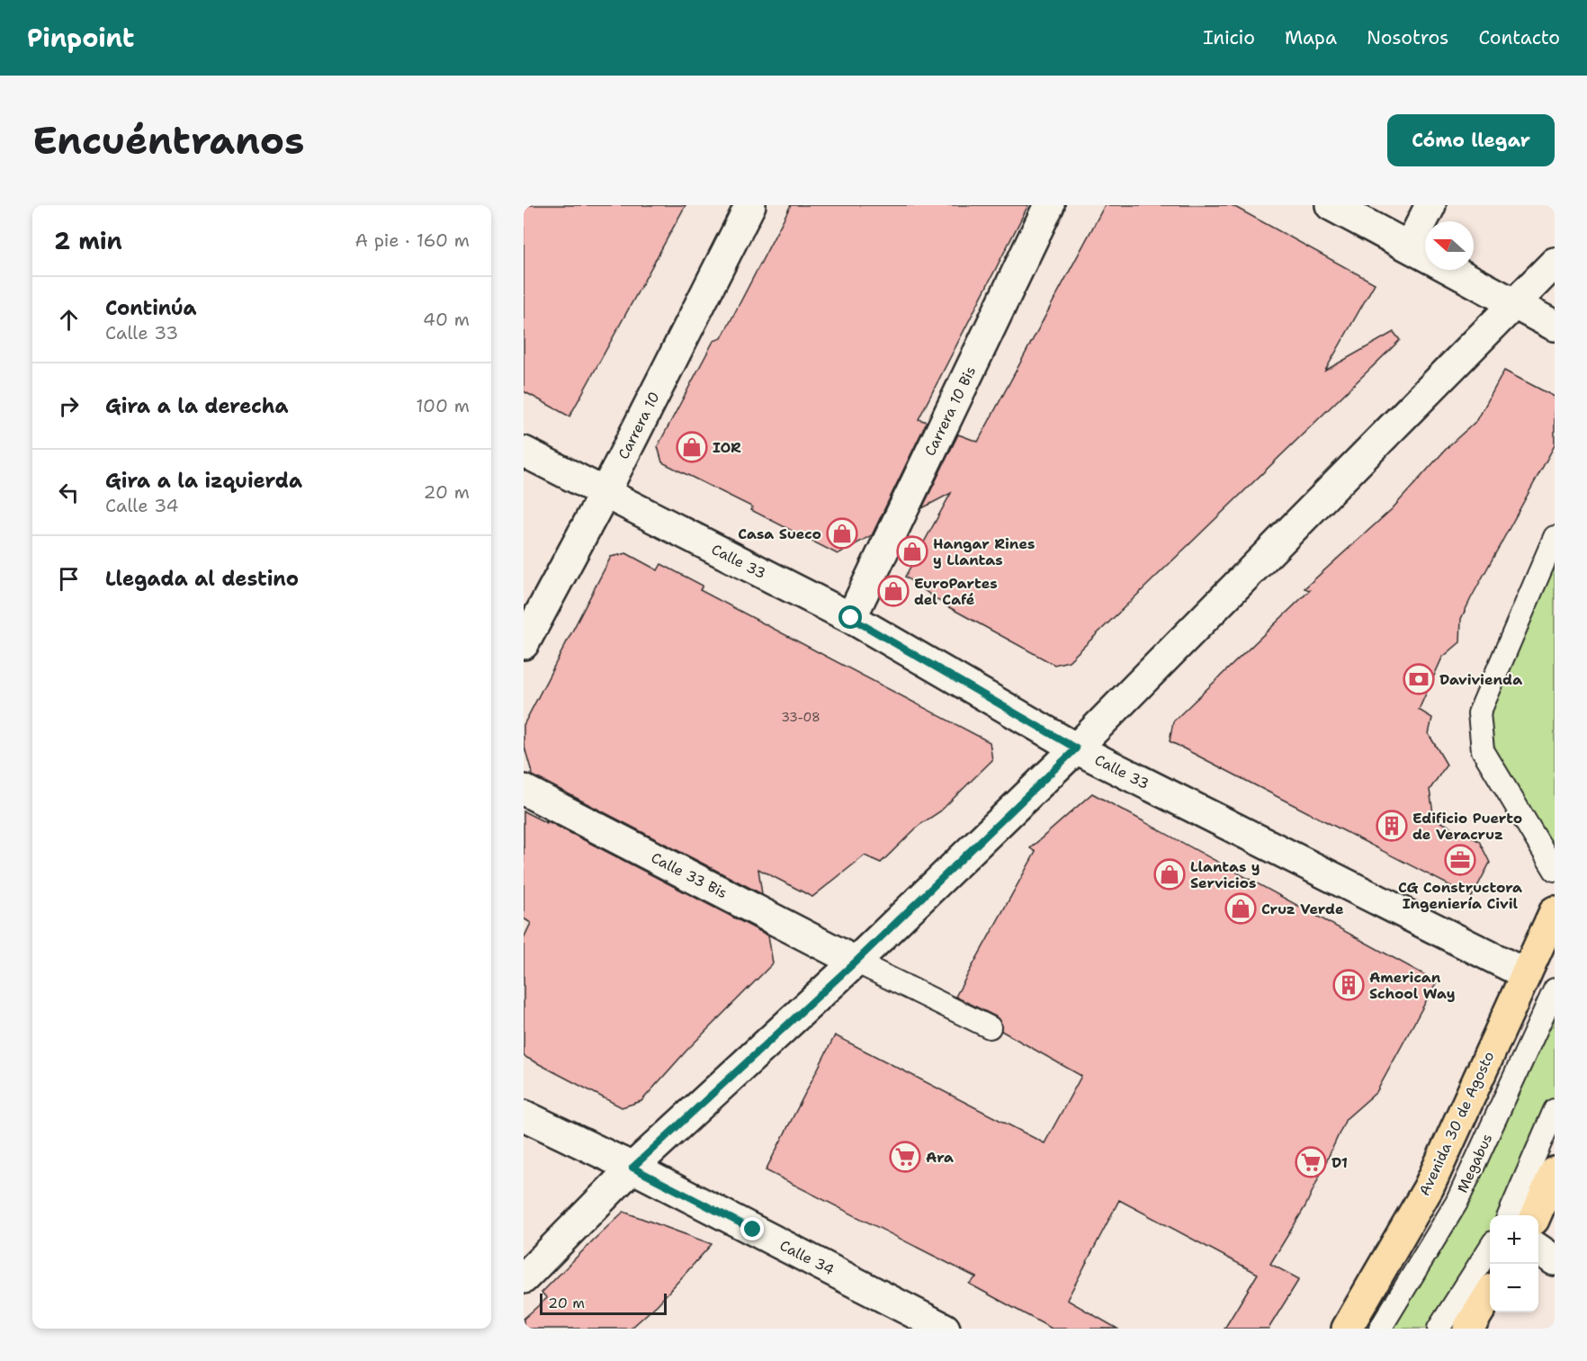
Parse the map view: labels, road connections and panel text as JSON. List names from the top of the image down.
{
  "streets": {
    "main road": ["Avenida 30 de Agosto"],
    "street": [
      "Carrera 10 Bis",
      "Carrera 10",
      "Calle 33",
      "Calle 33 Bis",
      "Calle 34"
    ],
    "lane": ["Megabus"]
  },
  "crossings": [
    ["Carrera 10 Bis", "Calle 33"],
    ["Carrera 10", "Calle 33"],
    ["Calle 33", "Avenida 30 de Agosto"]
  ],
  "places": {
    "shop": [
      "IOR",
      "Casa Sueco",
      "Hangar Rines y Llantas",
      "EuroPartes del Café",
      "Llantas y Servicios",
      "Cruz Verde"
    ],
    "bank": ["Davivienda"],
    "building": ["Edificio Puerto de Veracruz", "American School Way"],
    "office": ["CG Constructora Ingeniería Civil"],
    "supermarket": ["Ara", "D1"]
  },
  "house_numbers": ["33-08"],
  "scale_bar": "20 m",
  "north": "left",
  "page": {
    "header": "Pinpoint",
    "nav": [
      "Inicio",
      "Mapa",
      "Nosotros",
      "Contacto"
    ],
    "buttons": "Cómo llegar",
    "title": "Encuéntranos",
    "heading": ["2 min", "A pie · 160 m"],
    "list": [
      ["Continúa", "Calle 33", "40 m"],
      ["Gira a la derecha", "100 m"],
      ["Gira a la izquierda", "Calle 34", "20 m"],
      "Llegada al destino"
    ],
    "map_buttons": ["+", "−"],
    "scale": "20 m"
  }
}
